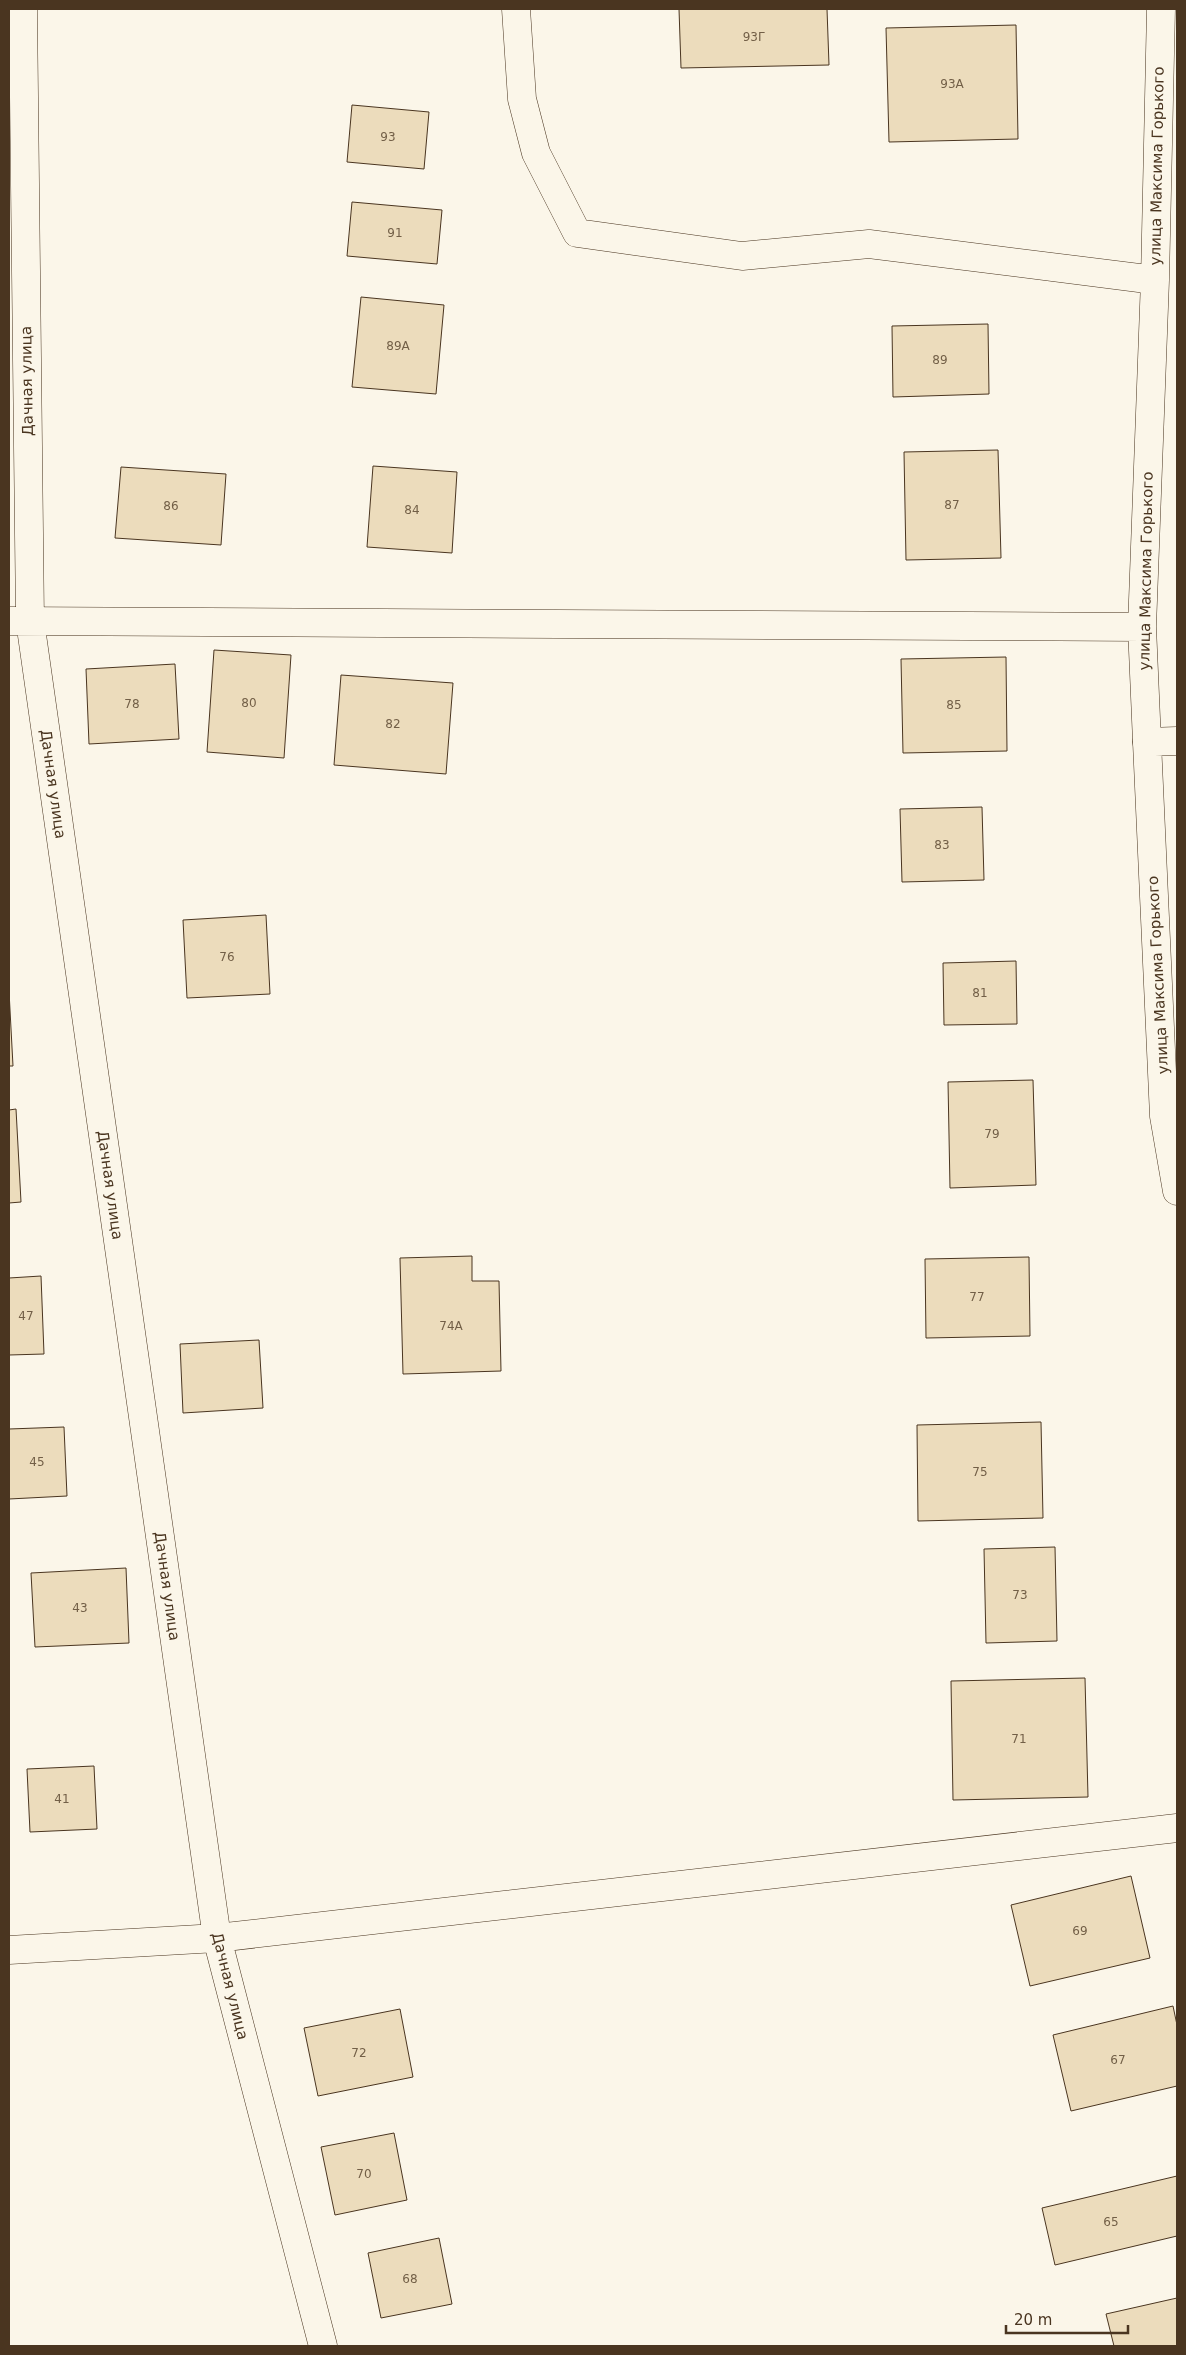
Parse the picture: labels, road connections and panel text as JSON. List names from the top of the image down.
{
  "streets": {
    "street": ["улица Максима Горького", "Дачная улица"]
  },
  "house_numbers": [
    "93Г",
    "93А",
    "93",
    "91",
    "89А",
    "89",
    "87",
    "86",
    "84",
    "80",
    "78",
    "85",
    "82",
    "83",
    "76",
    "81",
    "79",
    "77",
    "47",
    "74А",
    "45",
    "75",
    "73",
    "43",
    "71",
    "41",
    "69",
    "72",
    "67",
    "70",
    "65",
    "68"
  ],
  "scale_bar": "20 m"
}
